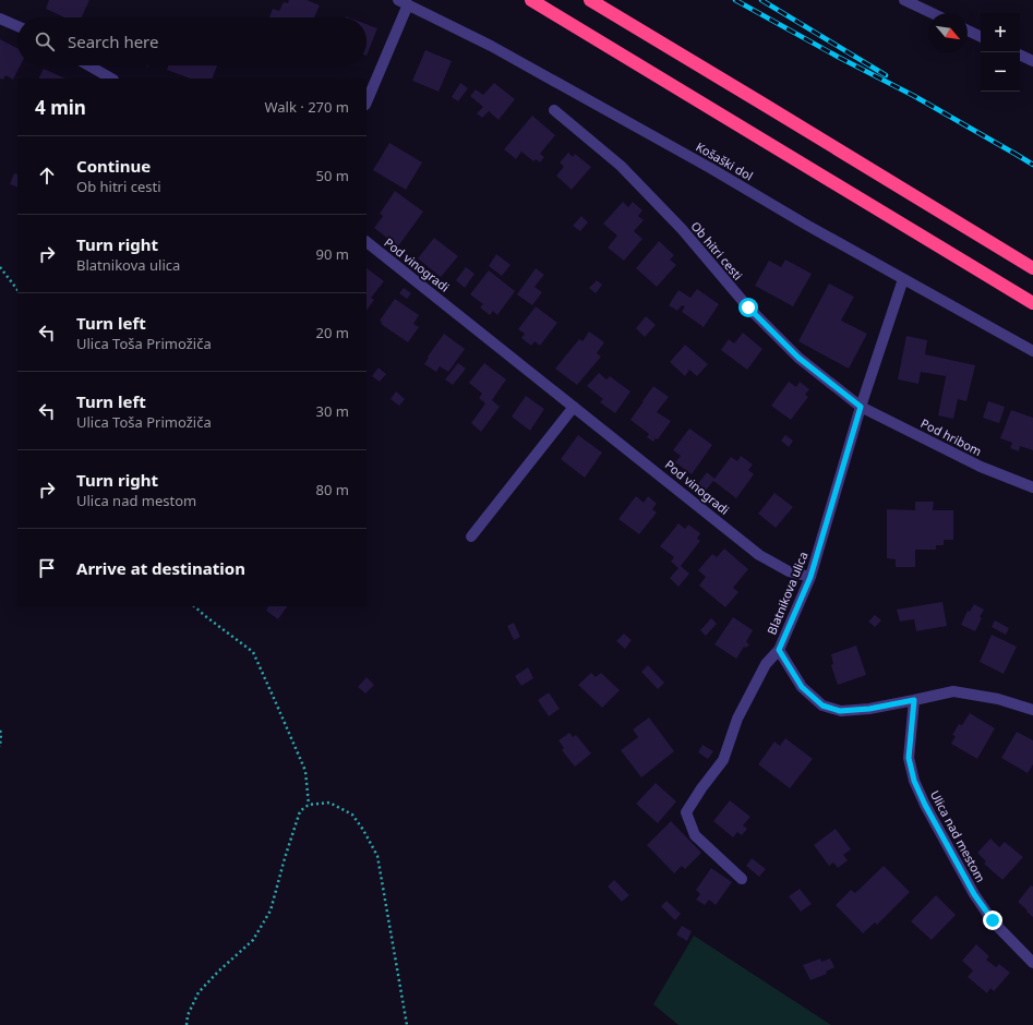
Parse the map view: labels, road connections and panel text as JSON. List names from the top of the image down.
{
  "streets": {
    "street": [
      "Košaški dol",
      "Ob hitri cesti",
      "Pod vinogradi",
      "Pod hribom",
      "Blatnikova ulica",
      "Ulica nad mestom"
    ]
  },
  "crossings": [
    ["Košaški dol", "Blatnikova ulica"],
    ["Ob hitri cesti", "Pod hribom"],
    ["Ob hitri cesti", "Blatnikova ulica"],
    ["Pod vinogradi", "Blatnikova ulica"],
    ["Pod hribom", "Blatnikova ulica"]
  ],
  "north": "bottom right",
  "page": {
    "map_buttons": ["+", "−"],
    "search": "Search here",
    "heading": ["4 min", "Walk · 270 m"],
    "list": [
      ["Continue", "Ob hitri cesti", "50 m"],
      ["Turn right", "Blatnikova ulica", "90 m"],
      ["Turn left", "Ulica Toša Primožiča", "20 m"],
      ["Turn left", "Ulica Toša Primožiča", "30 m"],
      ["Turn right", "Ulica nad mestom", "80 m"],
      "Arrive at destination"
    ]
  }
}
